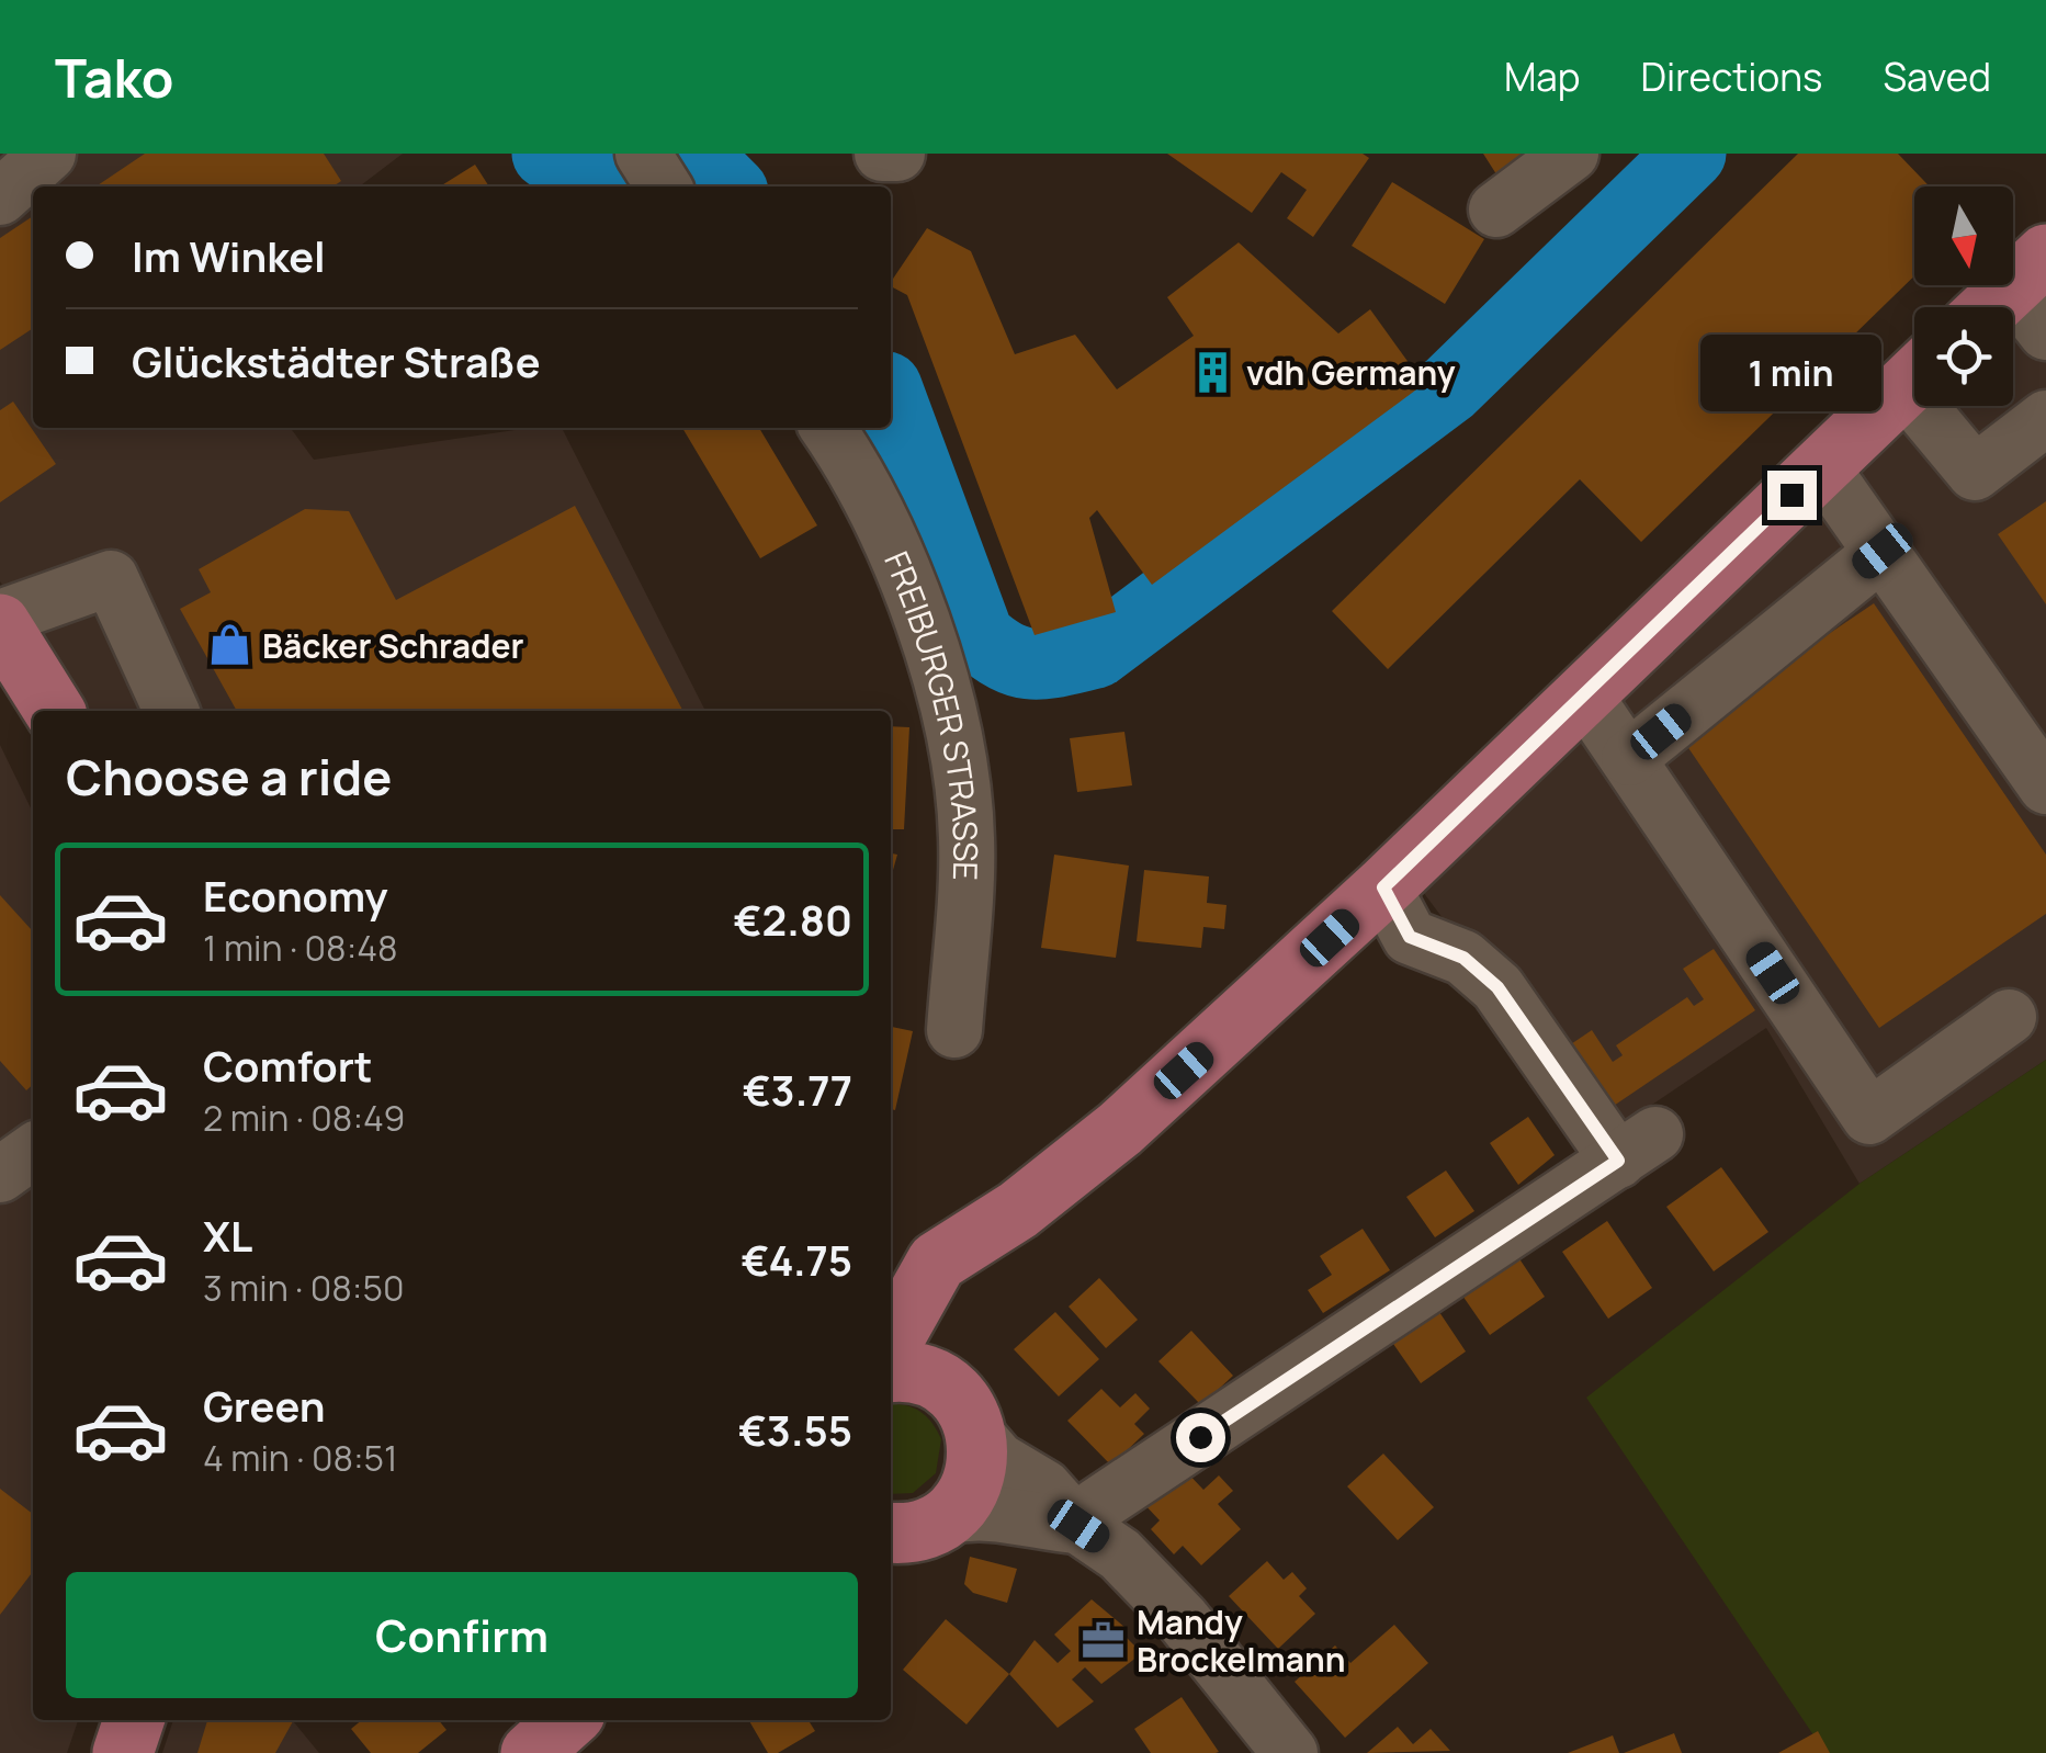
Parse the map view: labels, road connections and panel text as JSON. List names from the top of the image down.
{
  "streets": {
    "street": ["FREIBURGER STRASSE"]
  },
  "places": {
    "building": ["vdh Germany"],
    "shop": ["Bäcker Schrader"],
    "office": ["Mandy Brockelmann"]
  },
  "north": "bottom",
  "page": {
    "header": "Tako",
    "nav": ["Map", "Directions", "Saved"],
    "banner": ["Im Winkel", "Glückstädter Straße"],
    "bubble": "1 min",
    "heading": "Choose a ride",
    "list": [
      {
        "name": "Economy",
        "note": "1 min · 08:48",
        "value": "€2.80"
      },
      {
        "name": "Comfort",
        "note": "2 min · 08:49",
        "value": "€3.77"
      },
      {
        "name": "XL",
        "note": "3 min · 08:50",
        "value": "€4.75"
      },
      {
        "name": "Green",
        "note": "4 min · 08:51",
        "value": "€3.55"
      }
    ],
    "buttons": "Confirm"
  }
}
